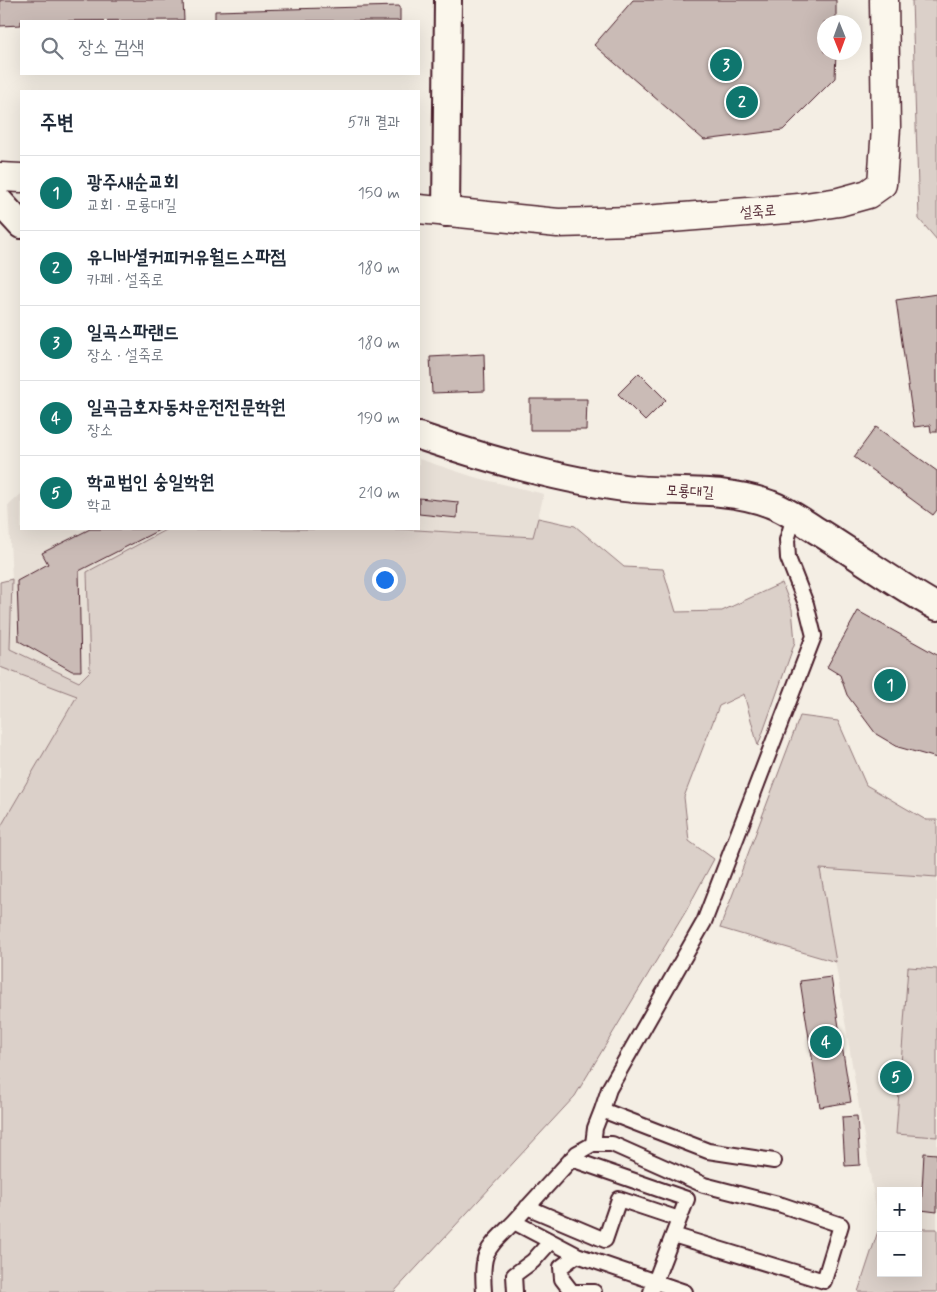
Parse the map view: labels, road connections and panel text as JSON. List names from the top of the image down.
{
  "streets": {
    "main road": ["설죽로"],
    "street": ["모룡대길"]
  },
  "north": "bottom",
  "page": {
    "search": "장소 검색",
    "pins": [
      "3",
      "2",
      "1",
      "4",
      "5"
    ],
    "heading": ["주변", "5개 결과"],
    "list": [
      {
        "mark": "1",
        "name": "광주새순교회",
        "note": "교회 · 모룡대길",
        "value": "150 m"
      },
      {
        "mark": "2",
        "name": "유니바셜커피커유월드스파점",
        "note": "카페 · 설죽로",
        "value": "180 m"
      },
      {
        "mark": "3",
        "name": "일곡스파랜드",
        "note": "장소 · 설죽로",
        "value": "180 m"
      },
      {
        "mark": "4",
        "name": "일곡금호자동차운전전문학원",
        "note": "장소",
        "value": "190 m"
      },
      {
        "mark": "5",
        "name": "학교법인 숭일학원",
        "note": "학교",
        "value": "210 m"
      }
    ],
    "map_buttons": ["+", "−"]
  }
}
